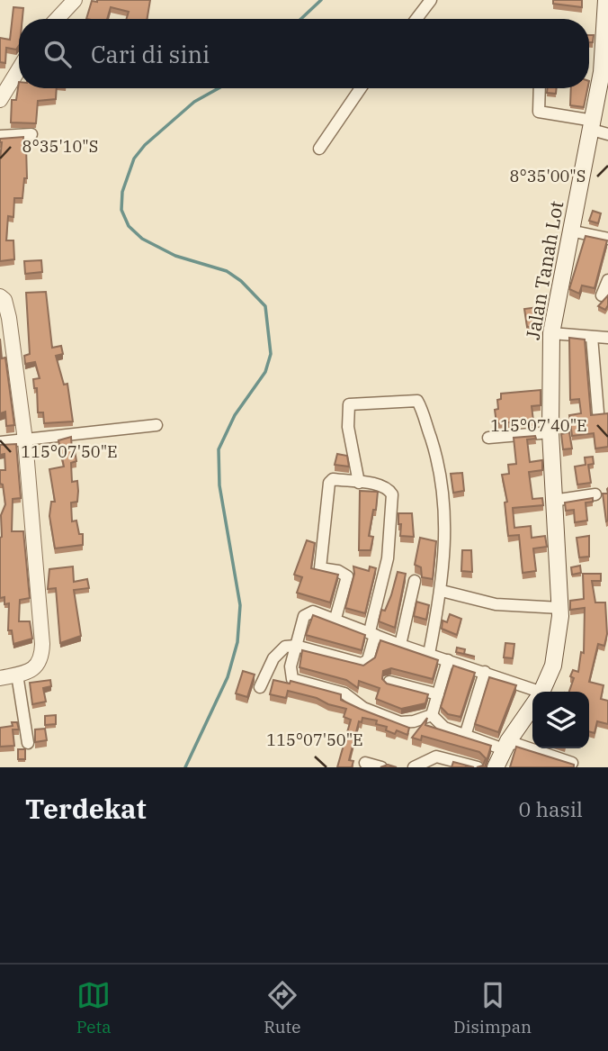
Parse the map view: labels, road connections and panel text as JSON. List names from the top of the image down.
{
  "streets": {
    "main road": ["Jalan Tanah Lot"]
  },
  "page": {
    "search": "Cari di sini",
    "heading": ["Terdekat", "0 hasil"],
    "nav": ["Peta", "Rute", "Disimpan"]
  },
  "coordinates": [
    "8°35'10\"S",
    "8°35'00\"S",
    "115°07'40\"E",
    "115°07'50\"E"
  ]
}
